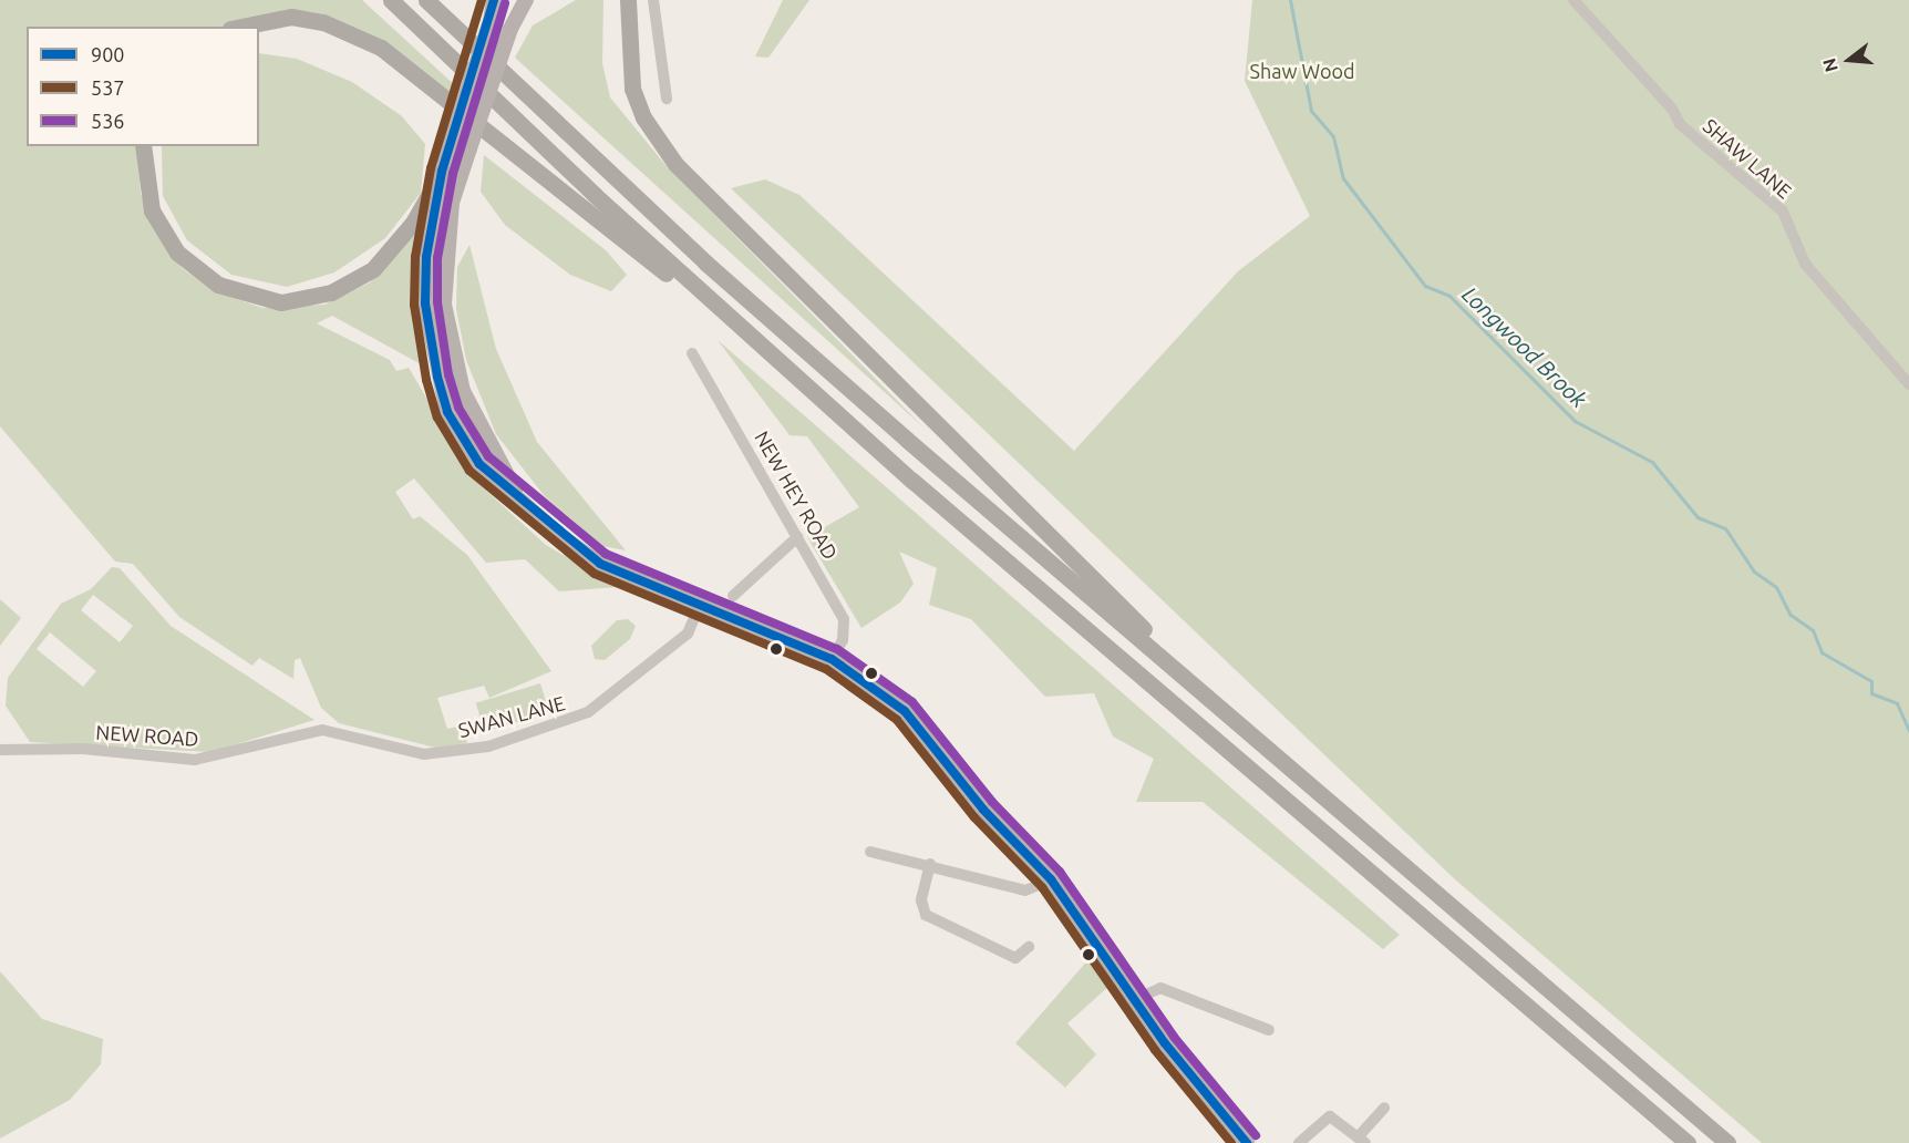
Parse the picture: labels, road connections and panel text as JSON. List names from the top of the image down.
{
  "streets": {
    "street": [
      "SHAW LANE",
      "NEW HEY ROAD",
      "SWAN LANE",
      "NEW ROAD"
    ]
  },
  "crossings": [
    ["SWAN LANE", "NEW ROAD"]
  ],
  "water": ["Longwood Brook"],
  "parks": ["Shaw Wood"],
  "lines": ["transit line 900", "transit line 537", "transit line 536"],
  "legend": ["900", "537", "536"],
  "north": "left"
}
